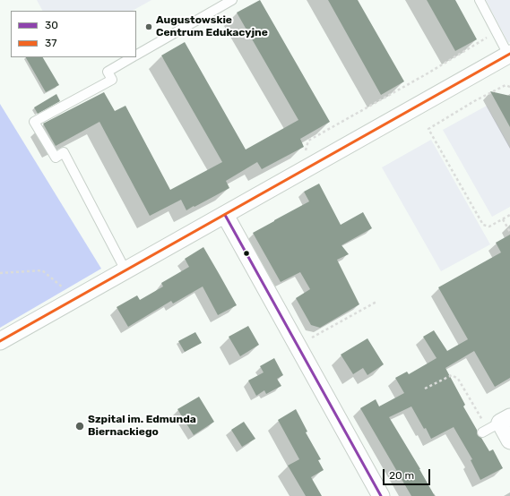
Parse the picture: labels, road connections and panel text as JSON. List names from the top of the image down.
{
  "places": ["Augustowskie Centrum Edukacyjne", "Szpital im. Edmunda Biernackiego"],
  "lines": ["transit line 37", "transit line 30"],
  "legend": ["30", "37"],
  "scale_bar": "20 m"
}
